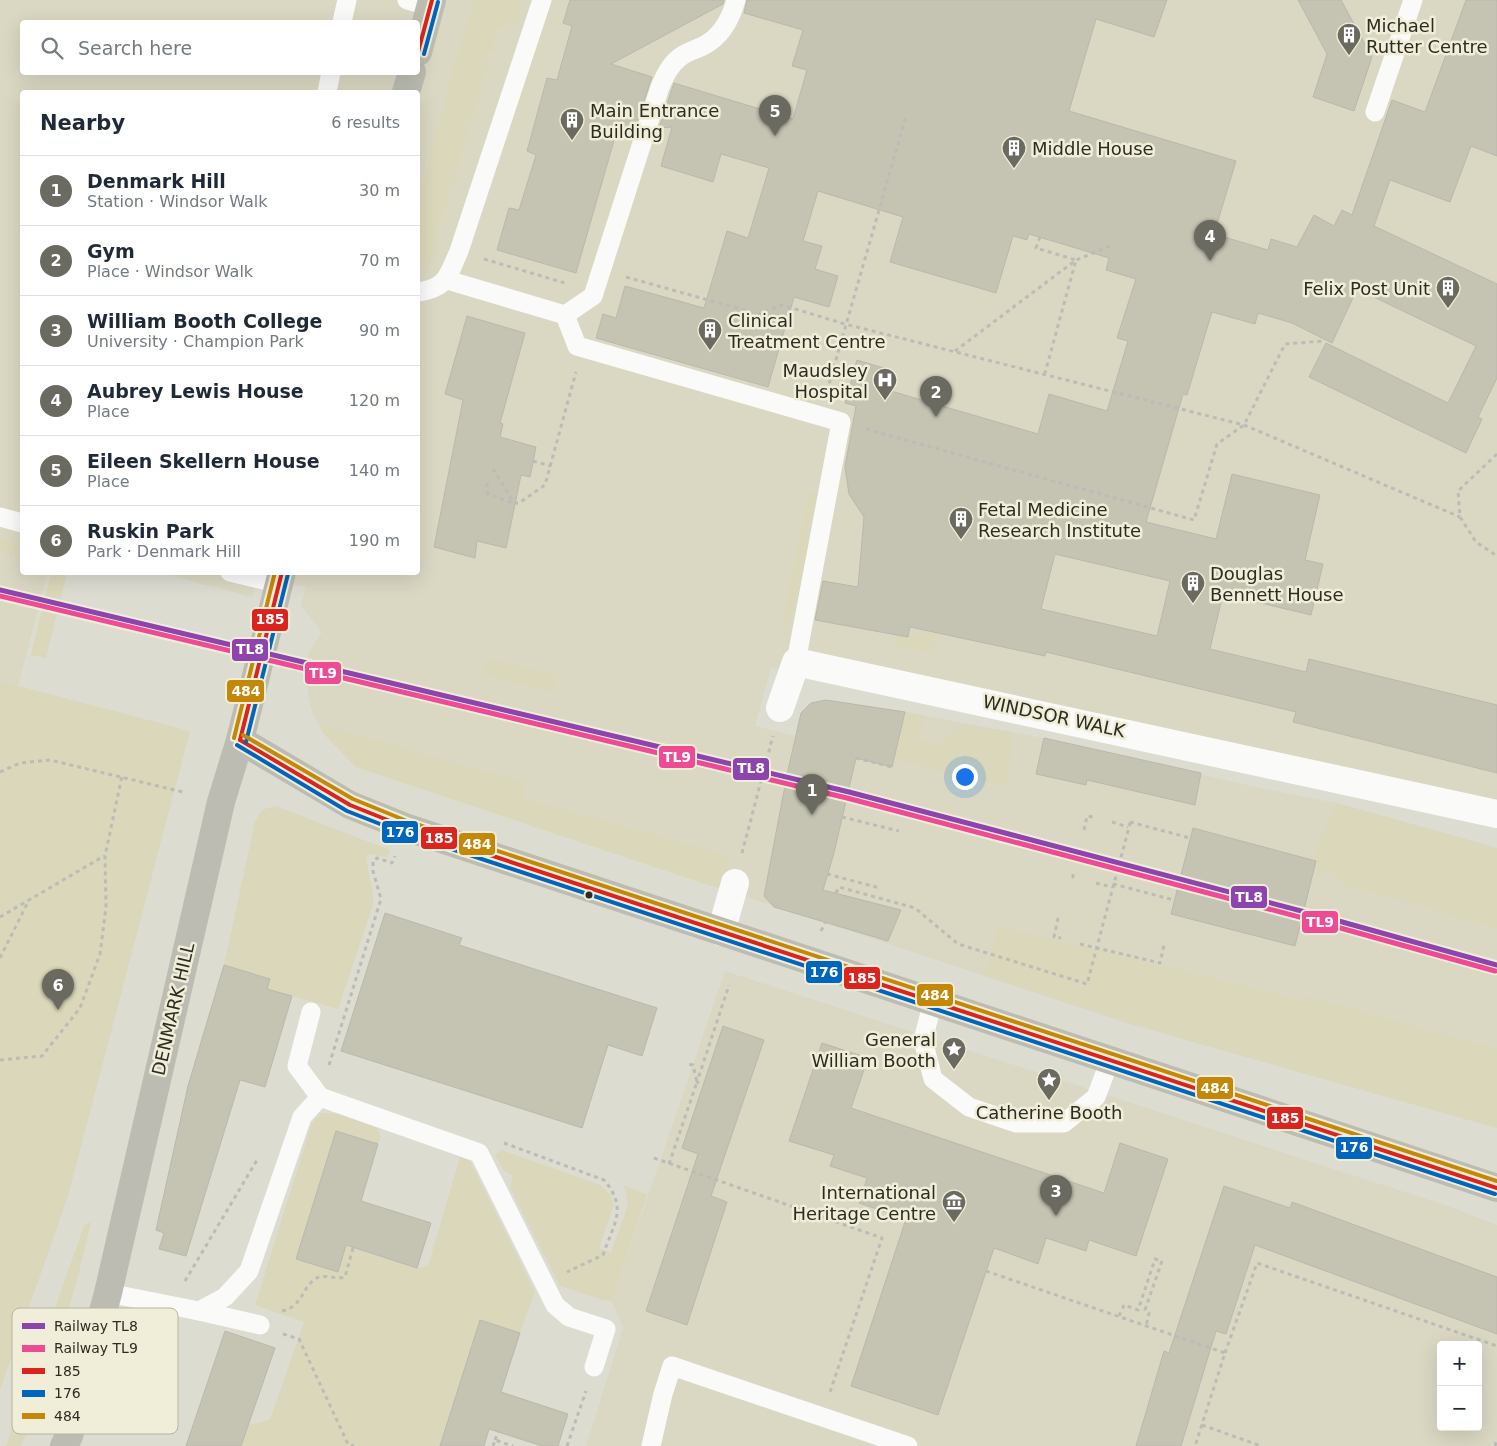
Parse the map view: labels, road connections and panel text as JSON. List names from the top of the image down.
{
  "streets": {
    "main road": ["DENMARK HILL"],
    "street": ["WINDSOR WALK"]
  },
  "places": {
    "building": [
      "Michael Rutter Centre",
      "Main Entrance Building",
      "Middle House",
      "Felix Post Unit",
      "Clinical Treatment Centre",
      "Fetal Medicine Research Institute",
      "Douglas Bennett House"
    ],
    "hospital": ["Maudsley Hospital"],
    "place": ["General William Booth", "Catherine Booth"],
    "museum": ["International Heritage Centre"]
  },
  "lines": [
    "transit line 185",
    "transit line 176",
    "transit line 484",
    "rail line TL8",
    "rail line TL9"
  ],
  "legend": [
    "Railway TL8",
    "Railway TL9",
    "185",
    "176",
    "484"
  ],
  "page": {
    "search": "Search here",
    "heading": ["Nearby", "6 results"],
    "pins": [
      "5",
      "4",
      "2",
      "1",
      "6",
      "3"
    ],
    "list": [
      {
        "mark": "1",
        "name": "Denmark Hill",
        "note": "Station · Windsor Walk",
        "value": "30 m"
      },
      {
        "mark": "2",
        "name": "Gym",
        "note": "Place · Windsor Walk",
        "value": "70 m"
      },
      {
        "mark": "3",
        "name": "William Booth College",
        "note": "University · Champion Park",
        "value": "90 m"
      },
      {
        "mark": "4",
        "name": "Aubrey Lewis House",
        "note": "Place",
        "value": "120 m"
      },
      {
        "mark": "5",
        "name": "Eileen Skellern House",
        "note": "Place",
        "value": "140 m"
      },
      {
        "mark": "6",
        "name": "Ruskin Park",
        "note": "Park · Denmark Hill",
        "value": "190 m"
      }
    ],
    "map_buttons": ["+", "−"]
  }
}
